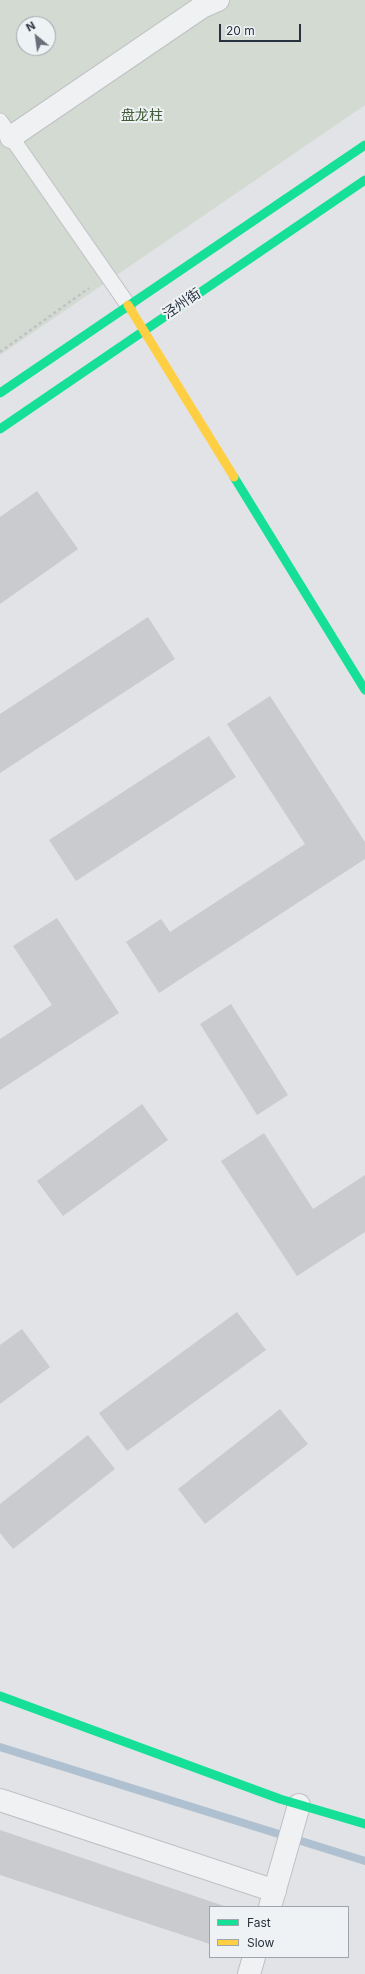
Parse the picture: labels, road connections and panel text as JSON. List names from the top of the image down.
{
  "streets": {
    "main road": ["泾州街"]
  },
  "parks": ["盘龙柱"],
  "legend": ["Fast", "Slow"],
  "scale_bar": "20 m",
  "north": "top left"
}
